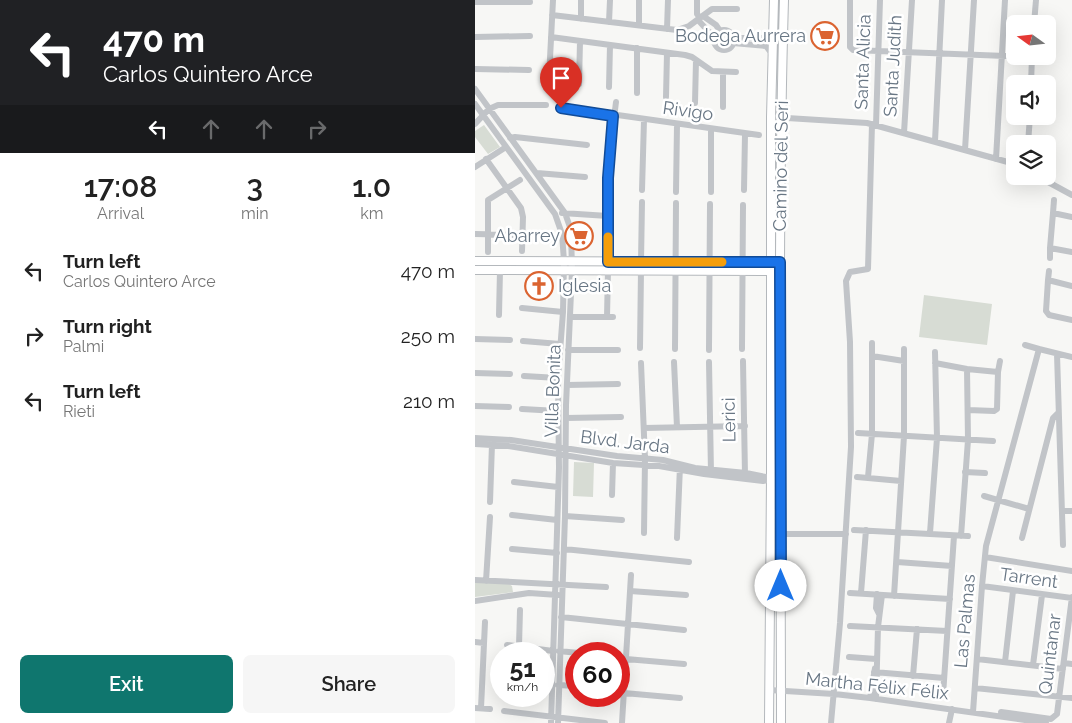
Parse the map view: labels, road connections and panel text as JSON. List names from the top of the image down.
{
  "streets": {
    "main road": ["Camino del Seri"],
    "street": [
      "Santa Alicia",
      "Santa Judith",
      "Rivigo",
      "Villa Bonita",
      "Lerici",
      "Blvd. Jarda",
      "Tarrent",
      "Las Palmas",
      "Quintanar",
      "Martha Félix Félix"
    ]
  },
  "crossings": [
    ["Camino del Seri", "Blvd. Jarda"],
    ["Camino del Seri", "Martha Félix Félix"],
    ["Villa Bonita", "Blvd. Jarda"],
    ["Lerici", "Blvd. Jarda"],
    ["Tarrent", "Las Palmas"],
    ["Tarrent", "Quintanar"],
    ["Las Palmas", "Quintanar"],
    ["Las Palmas", "Martha Félix Félix"],
    ["Quintanar", "Martha Félix Félix"]
  ],
  "places": {
    "supermarket": ["Bodega Aurrera", "Abarrey"],
    "church": ["Iglesia"]
  },
  "north": "left",
  "page": {
    "turn": ["470 m", "Carlos Quintero Arce"],
    "eta": [
      "17:08",
      "Arrival",
      "3",
      "min",
      "1.0",
      "km"
    ],
    "list": [
      {
        "name": "Turn left",
        "note": "Carlos Quintero Arce",
        "value": "470 m"
      },
      {
        "name": "Turn right",
        "note": "Palmi",
        "value": "250 m"
      },
      {
        "name": "Turn left",
        "note": "Rieti",
        "value": "210 m"
      }
    ],
    "speed": "51 km/h",
    "limit": "60",
    "buttons": ["Exit", "Share"]
  }
}
